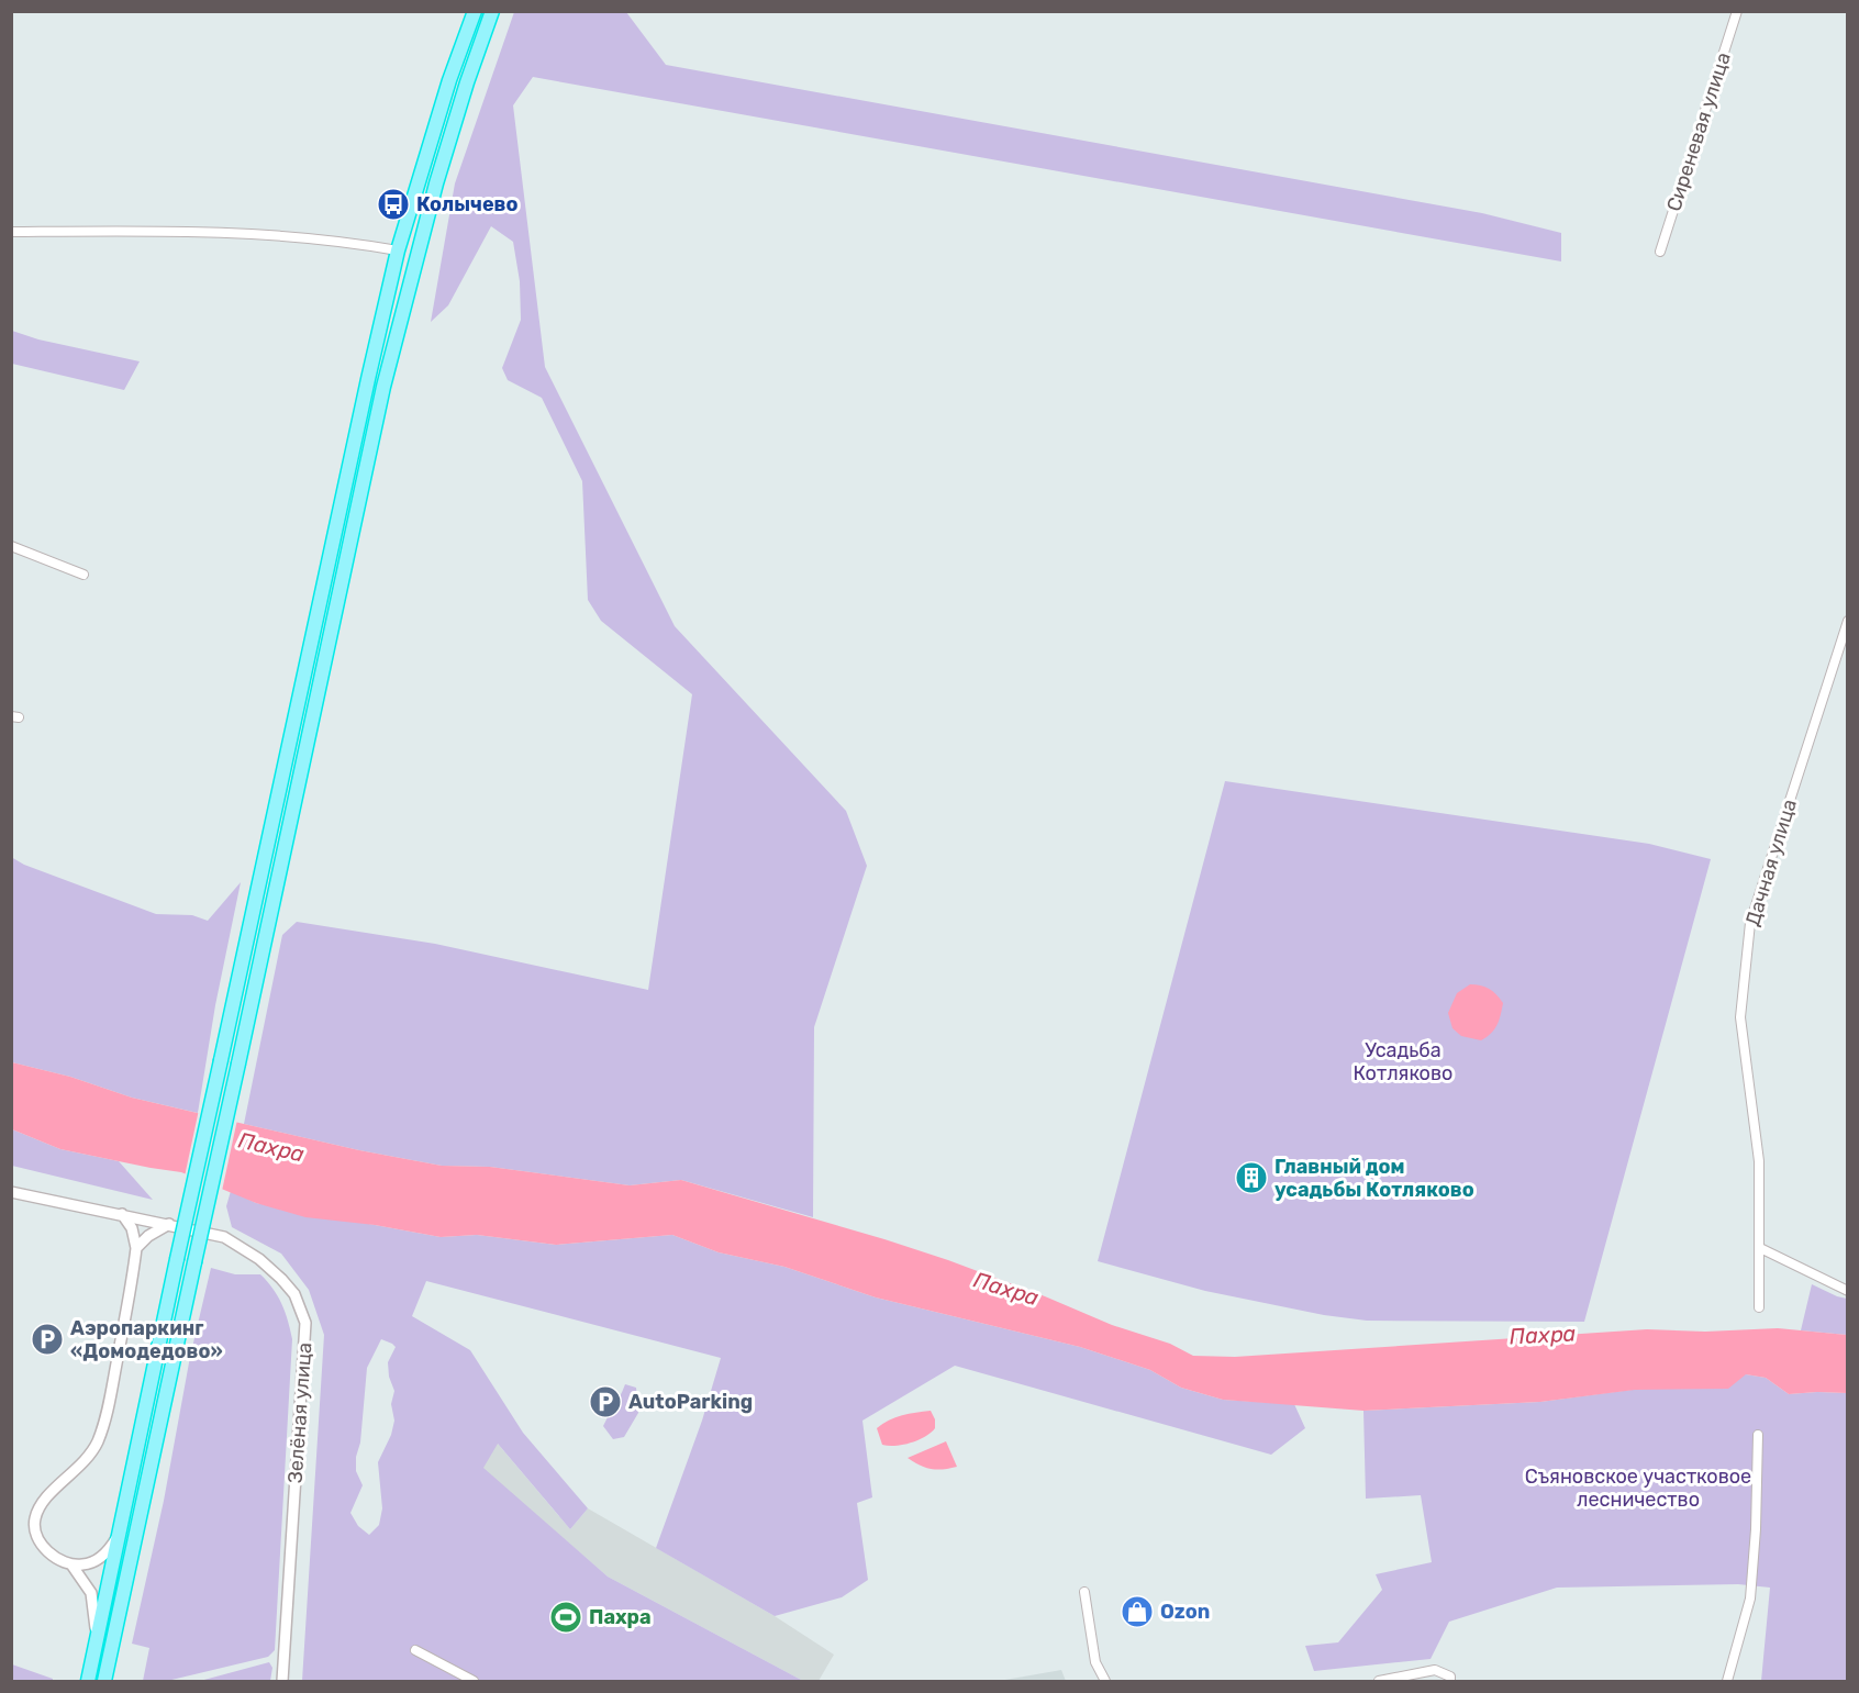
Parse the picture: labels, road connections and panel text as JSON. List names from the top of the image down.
{
  "streets": {
    "street": ["Сиреневая улица", "Дачная улица", "Зелёная улица"]
  },
  "water": ["Пахра"],
  "parks": ["Усадьба Котляково", "Съяновское участковое лесничество"],
  "places": {
    "bus stop": ["Колычево"],
    "building": ["Главный дом усадьбы Котляково"],
    "parking": ["Аэропаркинг «Домодедово»", "AutoParking"],
    "shop": ["Ozon"],
    "sports": ["Пахра"]
  }
}
